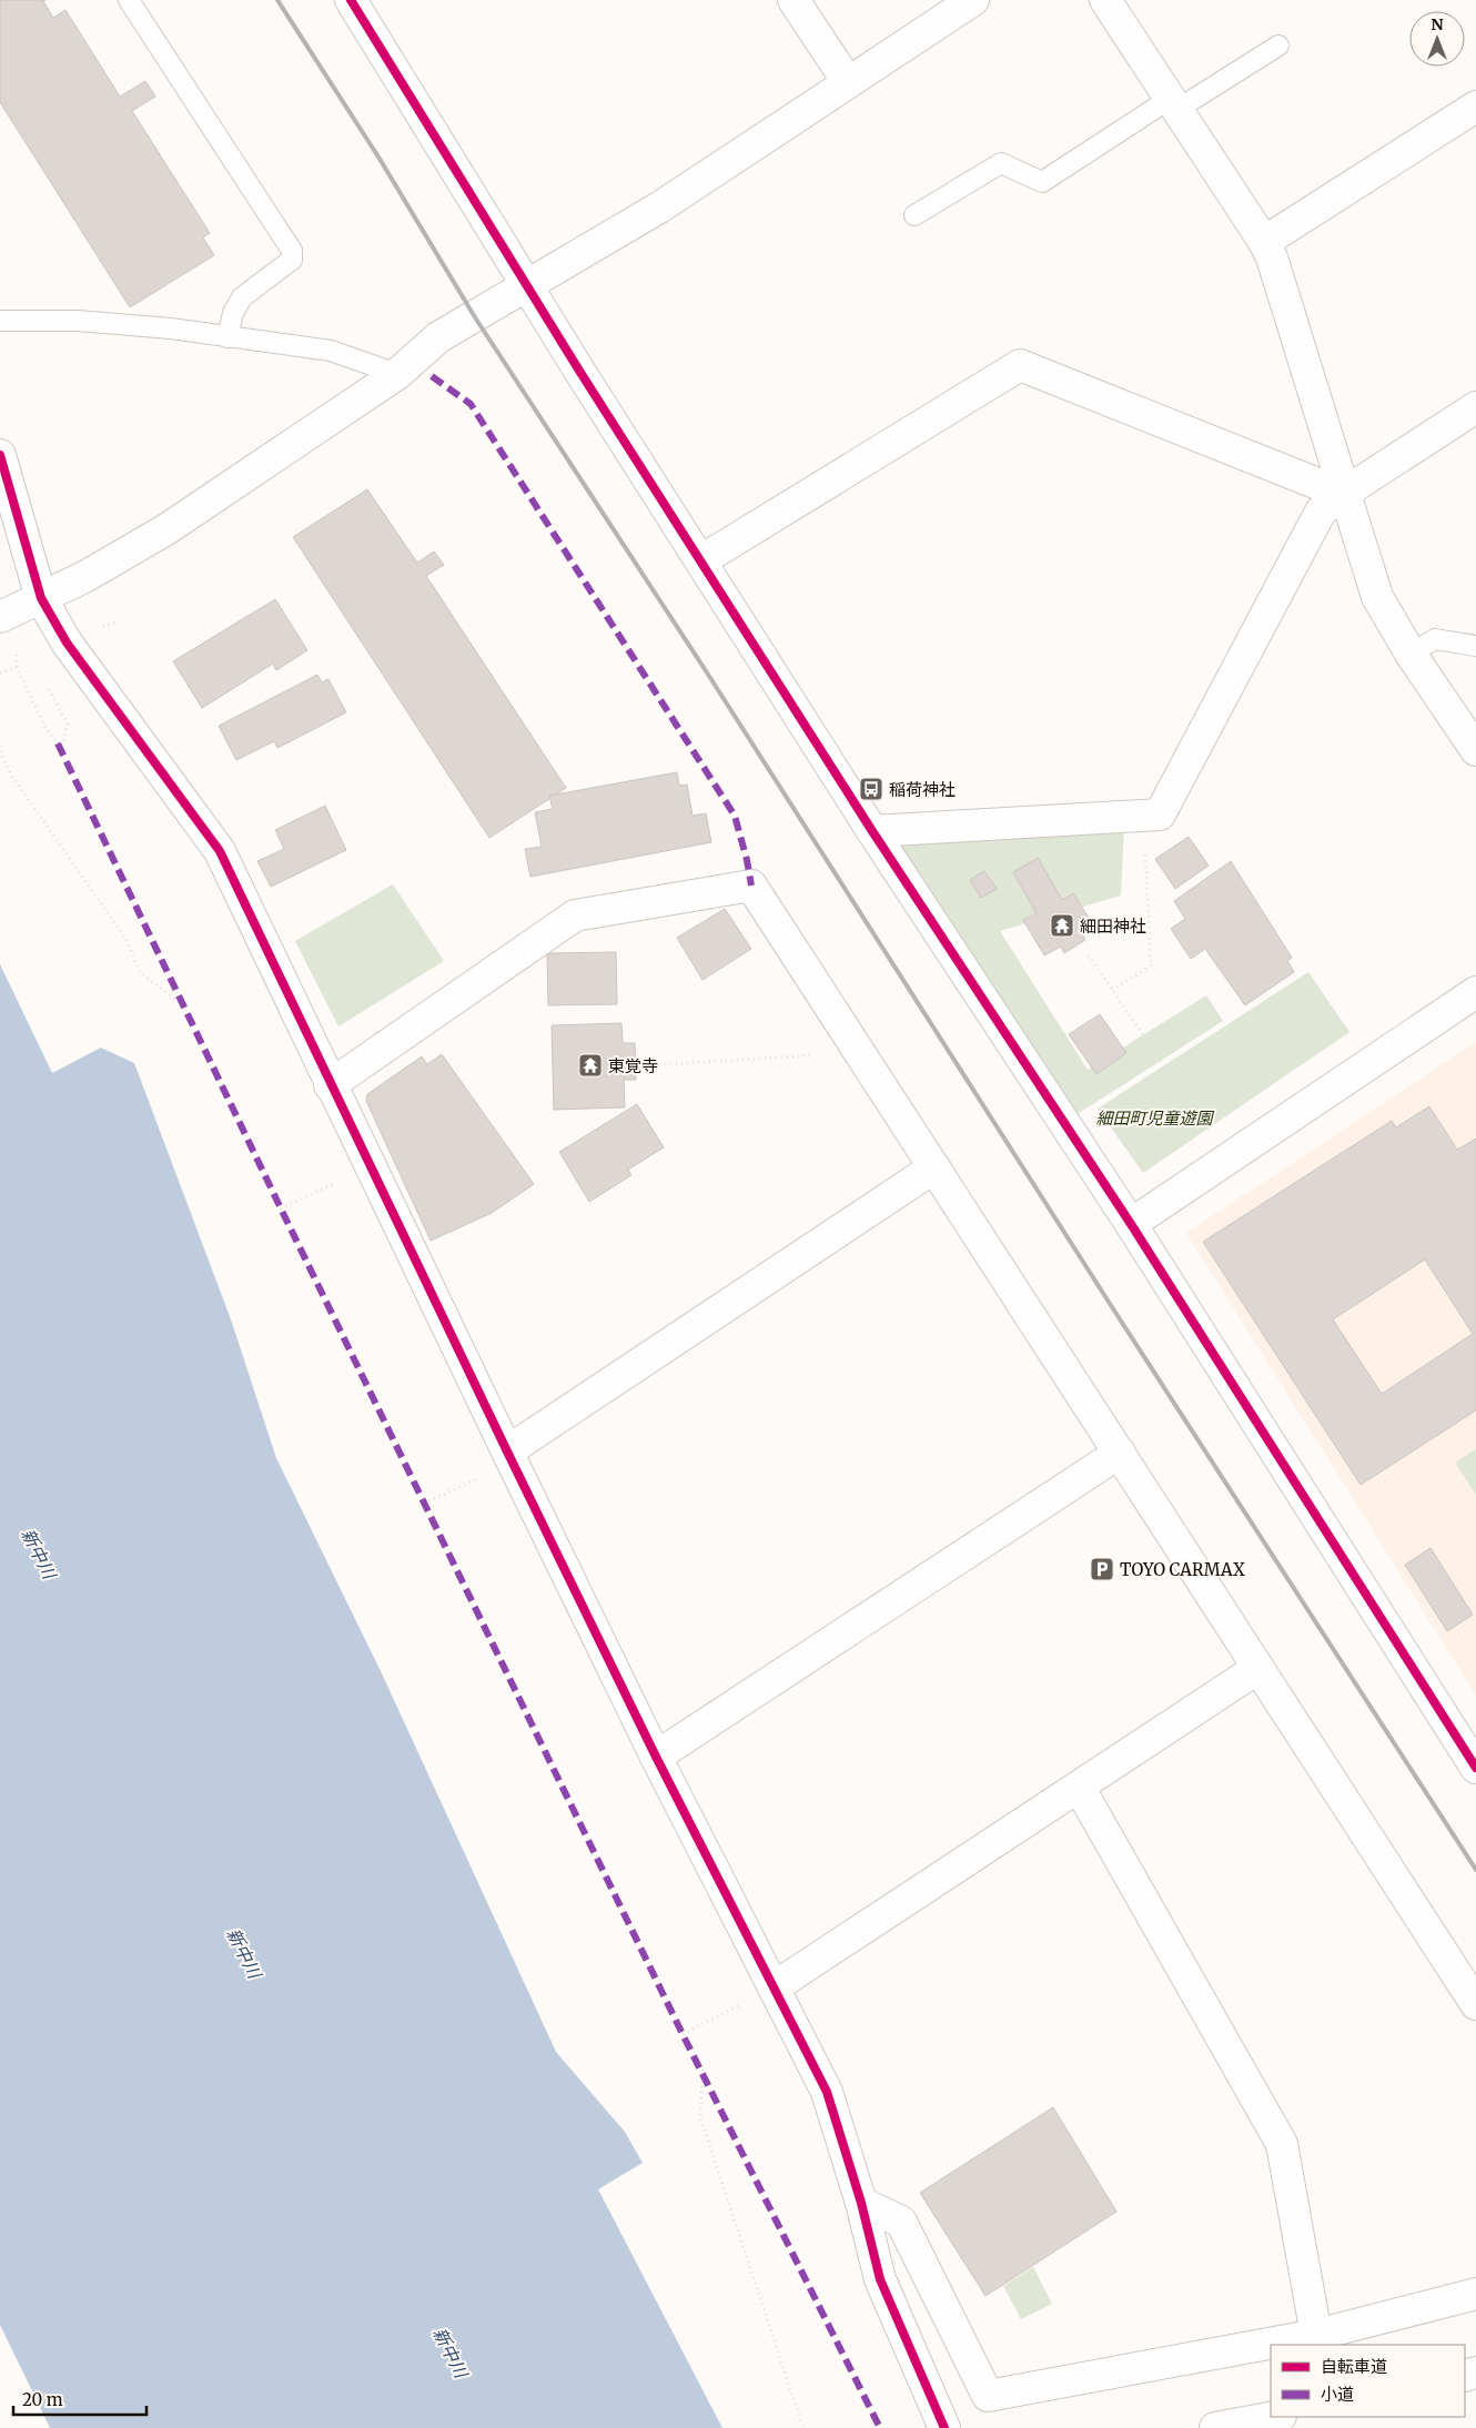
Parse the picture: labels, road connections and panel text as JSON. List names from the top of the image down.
{
  "water": ["新中川"],
  "parks": ["細田町児童遊園"],
  "places": {
    "bus stop": ["稲荷神社"],
    "temple": ["細田神社", "東覚寺"],
    "parking": ["TOYO CARMAX"]
  },
  "legend": ["自転車道", "小道"],
  "scale_bar": "20 m",
  "north": "top"
}
